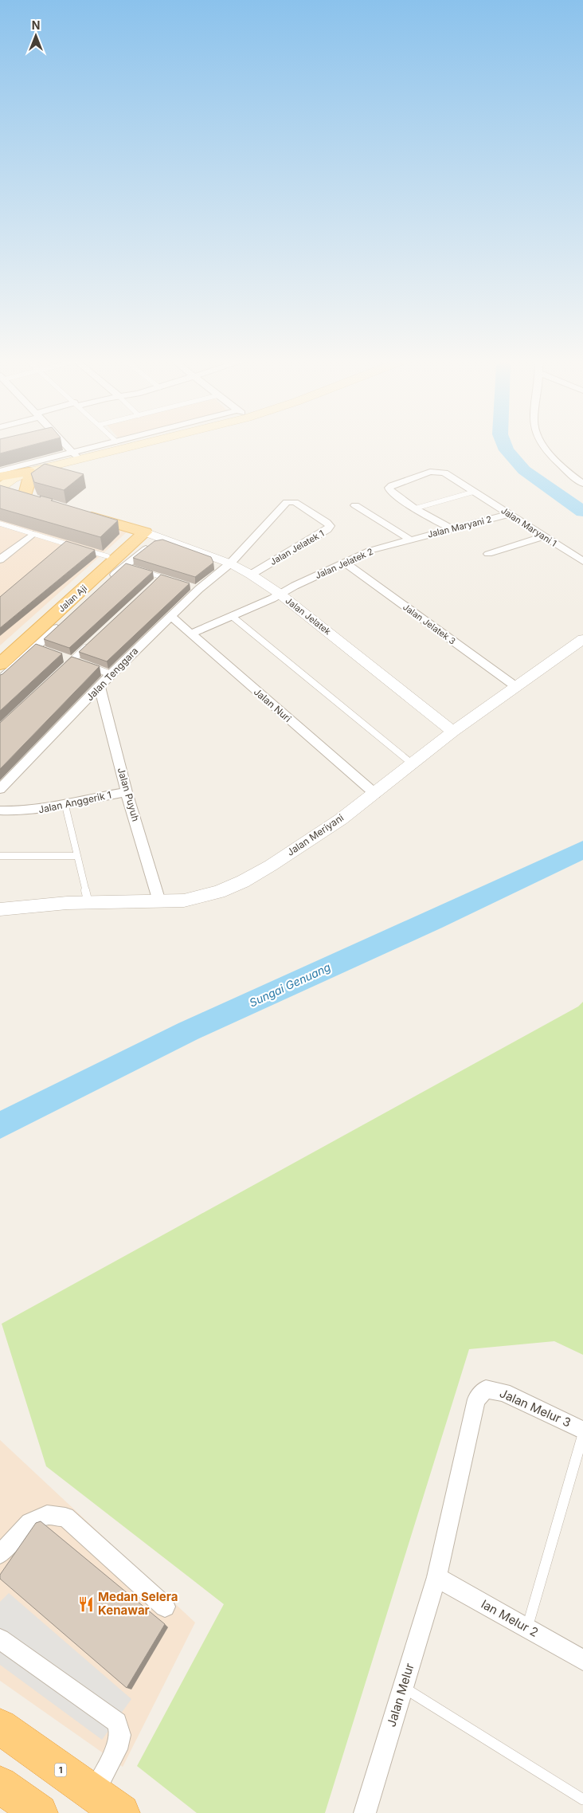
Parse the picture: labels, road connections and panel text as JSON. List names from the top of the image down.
{
  "streets": {
    "highway": ["1"],
    "main road": ["Jalan Aji"],
    "street": [
      "Jalan Maryani 2",
      "Jalan Maryani 1",
      "Jalan Jelatek 1",
      "Jalan Jelatek 2",
      "Jalan Jelatek",
      "Jalan Jelatek 3",
      "Jalan Tenggara",
      "Jalan Nuri",
      "Jalan Puyuh",
      "Jalan Anggerik 1",
      "Jalan Meriyani",
      "Jalan Melur 3",
      "lan Melur 2",
      "Jalan Melur"
    ]
  },
  "crossings": [
    ["Jalan Maryani 2", "Jalan Maryani 1"],
    ["Jalan Maryani 2", "Jalan Jelatek 2"],
    ["Jalan Jelatek 1", "Jalan Jelatek"],
    ["Jalan Jelatek 1", "Jalan Tenggara"],
    ["Jalan Jelatek 2", "Jalan Jelatek"],
    ["Jalan Jelatek 2", "Jalan Jelatek 3"],
    ["Jalan Jelatek 2", "Jalan Nuri"],
    ["Jalan Aji", "Jalan Jelatek"],
    ["Jalan Jelatek", "Jalan Tenggara"],
    ["Jalan Jelatek", "Jalan Meriyani"],
    ["Jalan Jelatek 3", "Jalan Meriyani"],
    ["Jalan Tenggara", "Jalan Nuri"],
    ["Jalan Tenggara", "Jalan Puyuh"],
    ["Jalan Nuri", "Jalan Meriyani"],
    ["Jalan Puyuh", "Jalan Anggerik 1"],
    ["Jalan Puyuh", "Jalan Meriyani"],
    ["Jalan Melur 3", "Jalan Melur"],
    ["lan Melur 2", "Jalan Melur"]
  ],
  "water": ["Sungai Genuang"],
  "places": {
    "restaurant": ["Medan Selera Kenawar"]
  },
  "north": "top"
}
